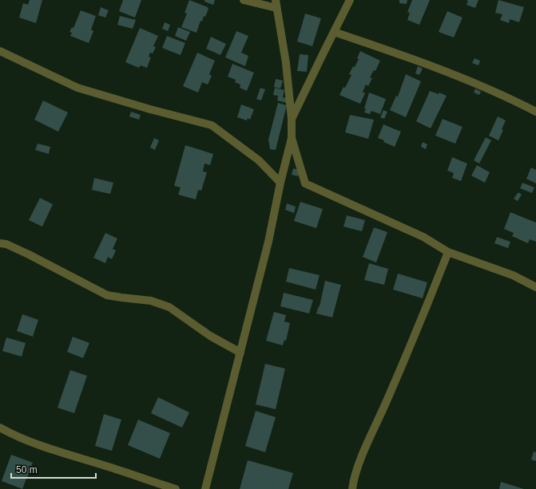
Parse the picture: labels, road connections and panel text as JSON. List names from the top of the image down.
{
  "scale_bar": "50 m"
}
